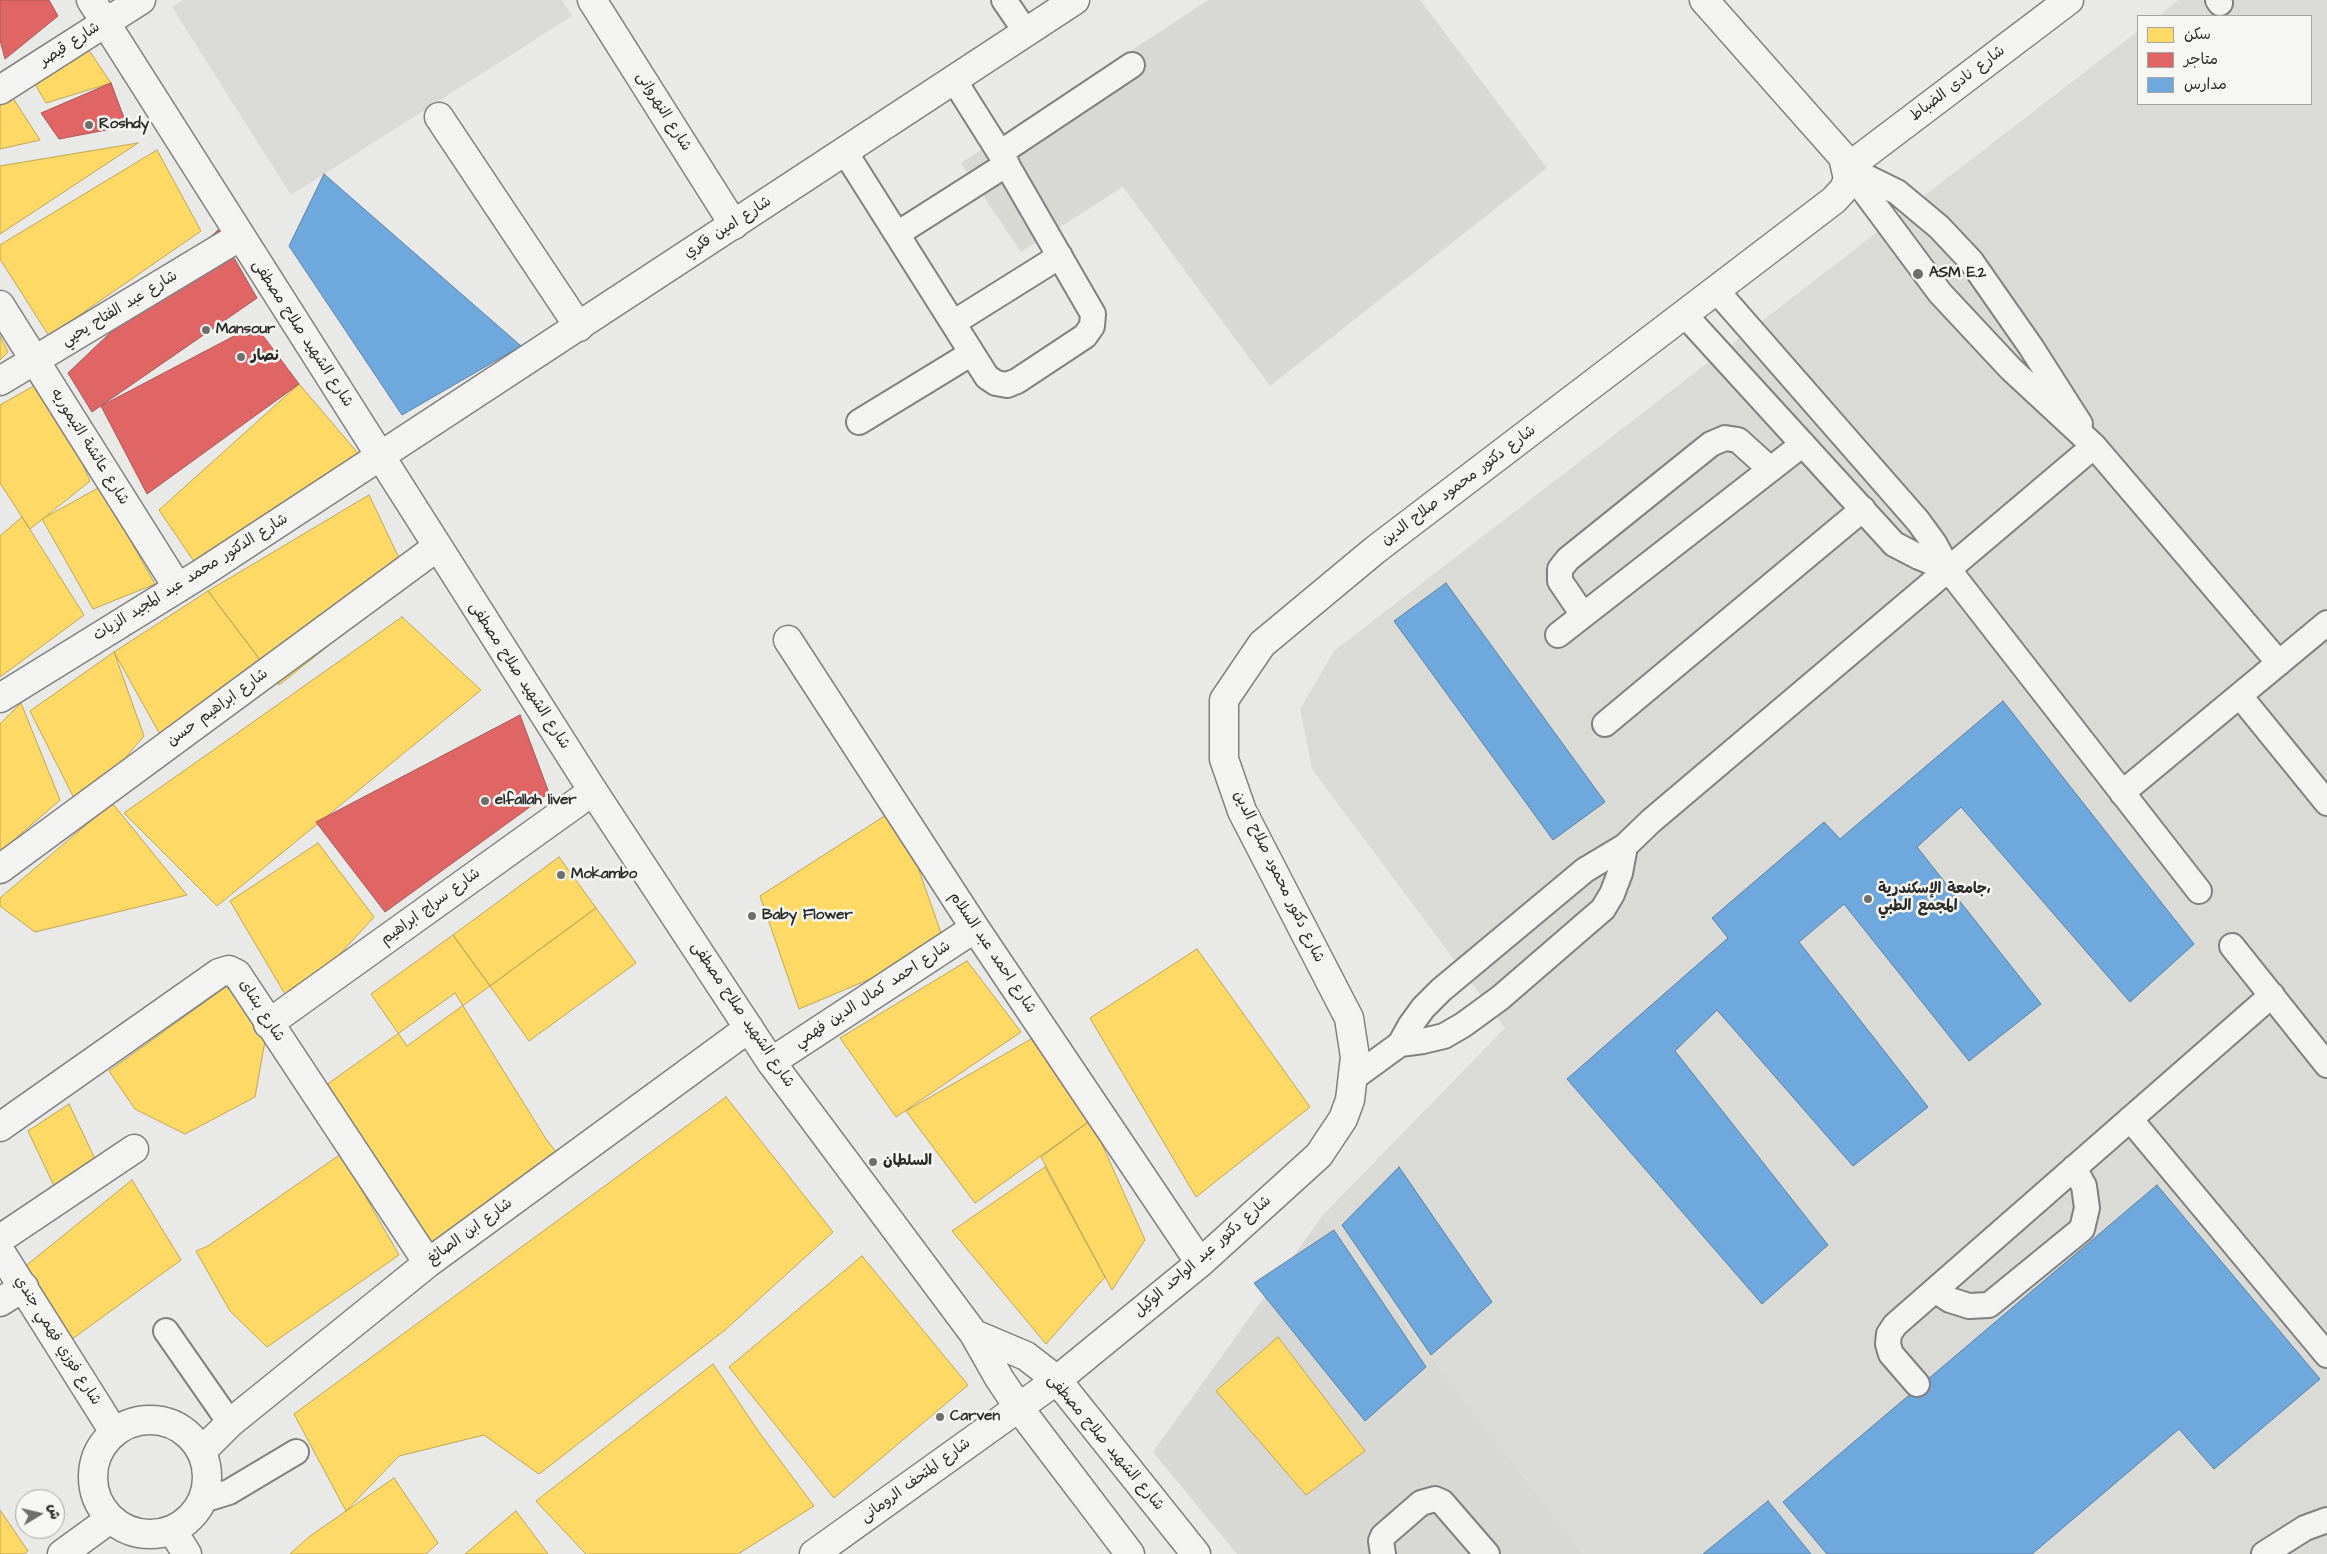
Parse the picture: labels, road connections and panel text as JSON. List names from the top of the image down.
{
  "streets": {
    "street": [
      "شارع قيصر",
      "شارع نادى الضباط",
      "شارع النهروانى",
      "شارع امين فكري",
      "شارع عبد الفتاح يحيي",
      "شارع الشهيد صلاح مصطفى",
      "شارع عائشة التيموريه",
      "شارع دكتور محمود صلاح الدين",
      "شارع الدكتور محمد عبد المجيد الزيات",
      "شارع ابراهيم حسن",
      "شارع سراج ابراهيم",
      "شارع احمد عبد السلام",
      "شارع احمد كمال الدين فهمي",
      "شارع بشاى",
      "شارع ابن الصائغ",
      "شارع دكتور عبد الواحد الوكيل",
      "شارع فوزي فهمي جندي",
      "شارع المتحف الرومانى"
    ]
  },
  "crossings": [
    ["شارع قيصر", "شارع الشهيد صلاح مصطفى"],
    ["شارع نادى الضباط", "شارع دكتور محمود صلاح الدين"],
    ["شارع النهروانى", "شارع امين فكري"],
    ["شارع امين فكري", "شارع الشهيد صلاح مصطفى"],
    ["شارع امين فكري", "شارع الدكتور محمد عبد المجيد الزيات"],
    ["شارع عبد الفتاح يحيي", "شارع الشهيد صلاح مصطفى"],
    ["شارع عبد الفتاح يحيي", "شارع عائشة التيموريه"],
    ["شارع الشهيد صلاح مصطفى", "شارع الدكتور محمد عبد المجيد الزيات"],
    ["شارع الشهيد صلاح مصطفى", "شارع ابراهيم حسن"],
    ["شارع الشهيد صلاح مصطفى", "شارع سراج ابراهيم"],
    ["شارع الشهيد صلاح مصطفى", "شارع احمد كمال الدين فهمي"],
    ["شارع الشهيد صلاح مصطفى", "شارع ابن الصائغ"],
    ["شارع الشهيد صلاح مصطفى", "شارع دكتور عبد الواحد الوكيل"],
    ["شارع الشهيد صلاح مصطفى", "شارع المتحف الرومانى"],
    ["شارع عائشة التيموريه", "شارع الدكتور محمد عبد المجيد الزيات"],
    ["شارع دكتور محمود صلاح الدين", "شارع دكتور عبد الواحد الوكيل"],
    ["شارع سراج ابراهيم", "شارع بشاى"],
    ["شارع احمد عبد السلام", "شارع احمد كمال الدين فهمي"],
    ["شارع احمد عبد السلام", "شارع دكتور عبد الواحد الوكيل"],
    ["شارع بشاى", "شارع ابن الصائغ"],
    ["شارع ابن الصائغ", "شارع فوزي فهمي جندي"],
    ["شارع دكتور عبد الواحد الوكيل", "شارع المتحف الرومانى"]
  ],
  "places": [
    "Roshdy",
    "ASM E.2",
    "Mansour",
    "نصار",
    "elfallah liver",
    "Mokambo",
    "جامعة الإسكندرية، المجمع الطبي",
    "Baby Flower",
    "السلطان",
    "Carven"
  ],
  "legend": ["سكن", "متاجر", "مدارس"],
  "north": "right"
}
